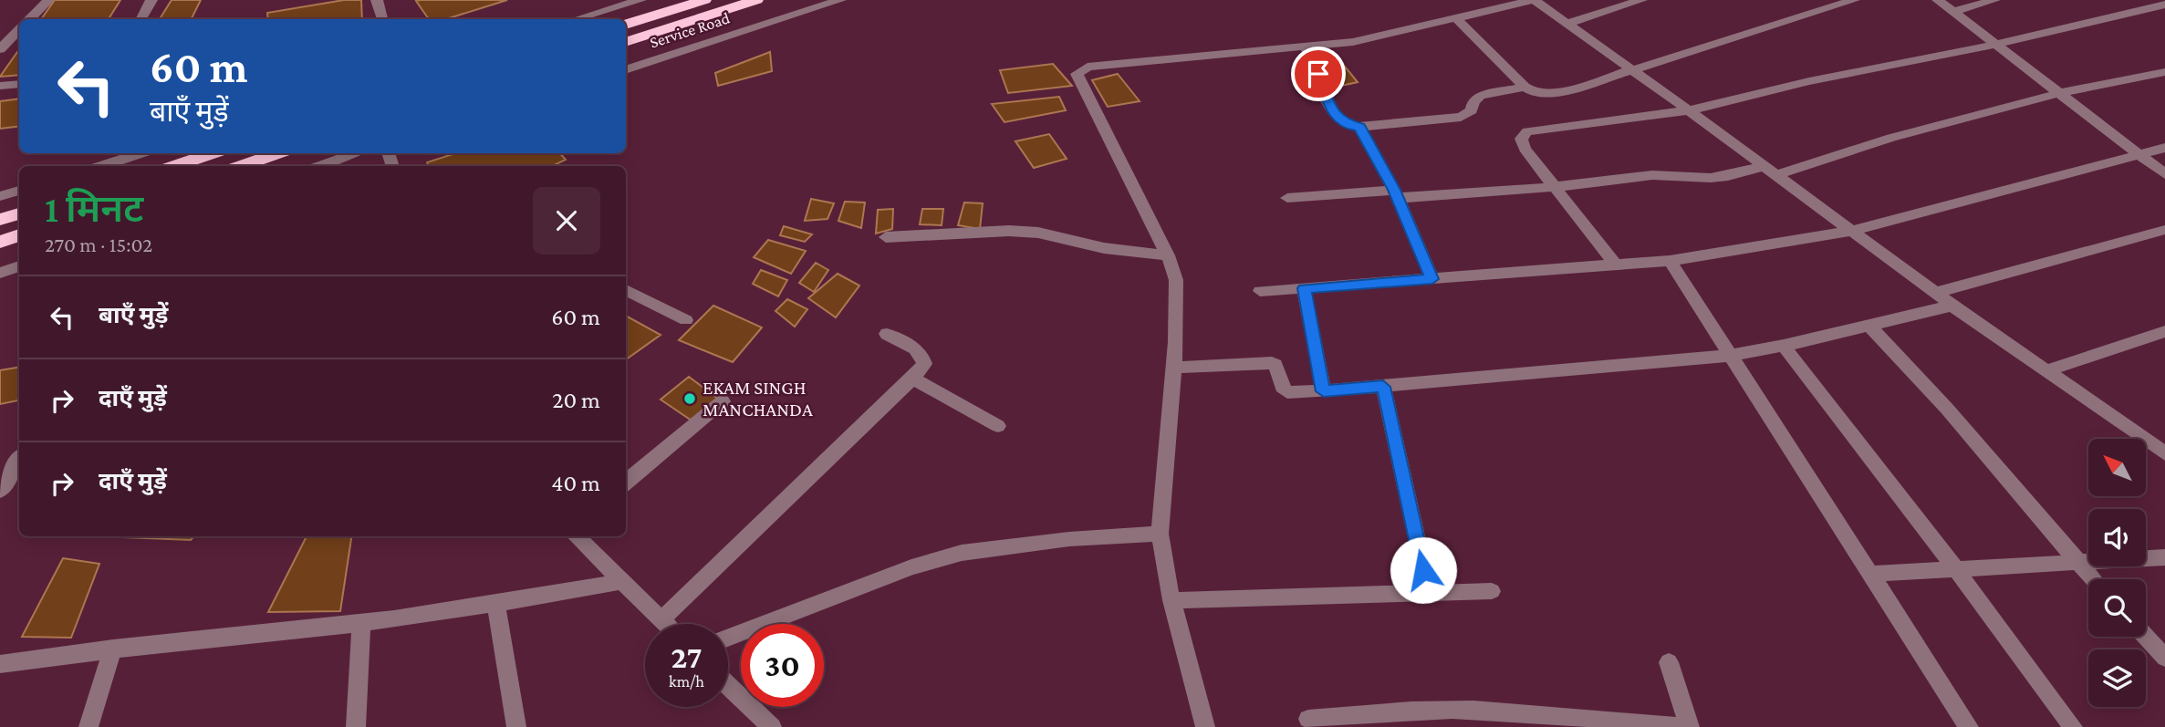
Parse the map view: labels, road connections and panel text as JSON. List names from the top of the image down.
{
  "streets": {
    "street": ["Service Road"]
  },
  "places": ["EKAM SINGH MANCHANDA"],
  "north": "top left",
  "page": {
    "turn": ["60 m", "बाएँ मुड़ें"],
    "heading": ["1 मिनट", "270 m · 15:02"],
    "list": [
      {
        "name": "बाएँ मुड़ें",
        "value": "60 m"
      },
      {
        "name": "दाएँ मुड़ें",
        "value": "20 m"
      },
      {
        "name": "दाएँ मुड़ें",
        "value": "40 m"
      }
    ],
    "speed": "27 km/h",
    "limit": "30"
  }
}
